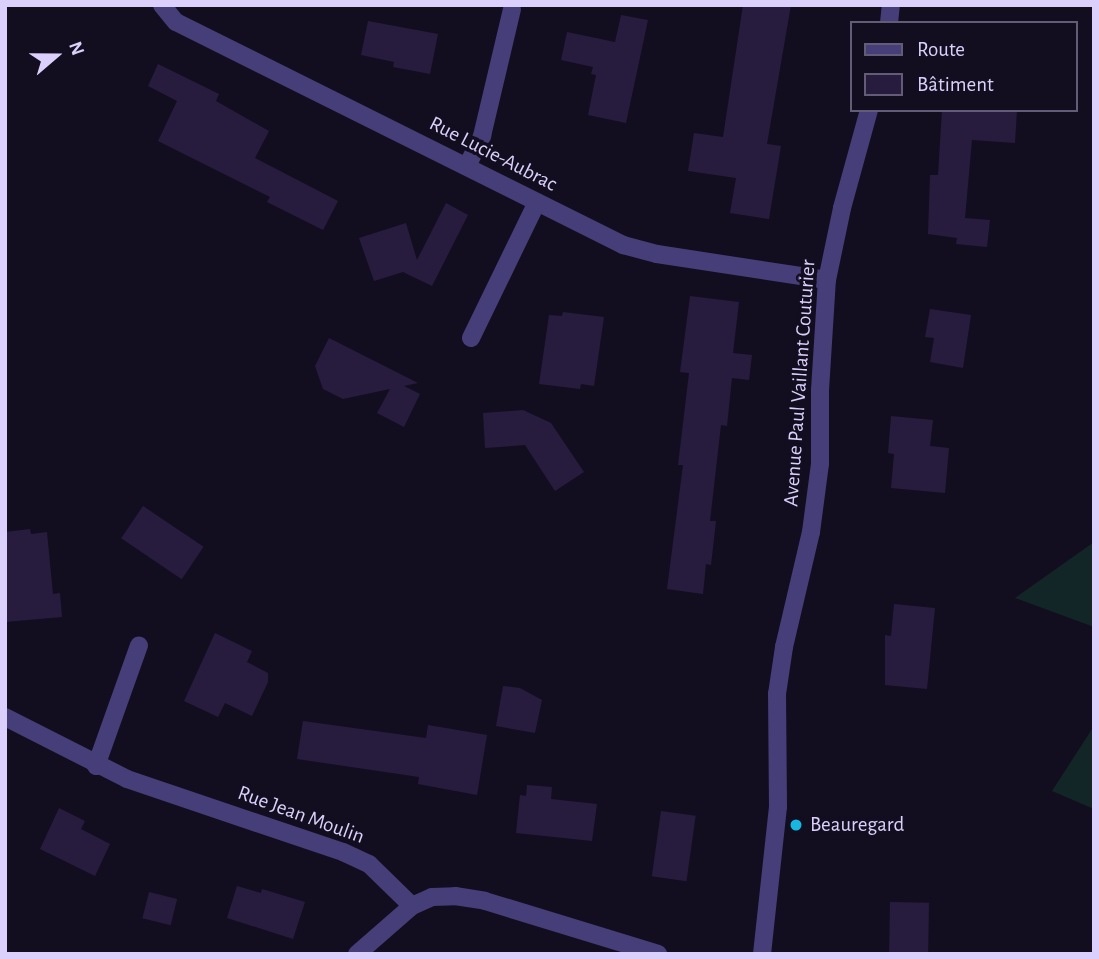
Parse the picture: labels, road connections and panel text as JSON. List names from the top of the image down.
{
  "streets": {
    "street": ["Rue Lucie-Aubrac", "Avenue Paul Vaillant Couturier", "Rue Jean Moulin"]
  },
  "crossings": [
    ["Rue Lucie-Aubrac", "Avenue Paul Vaillant Couturier"]
  ],
  "places": ["Beauregard"],
  "legend": ["Route", "Bâtiment"],
  "north": "right"
}
